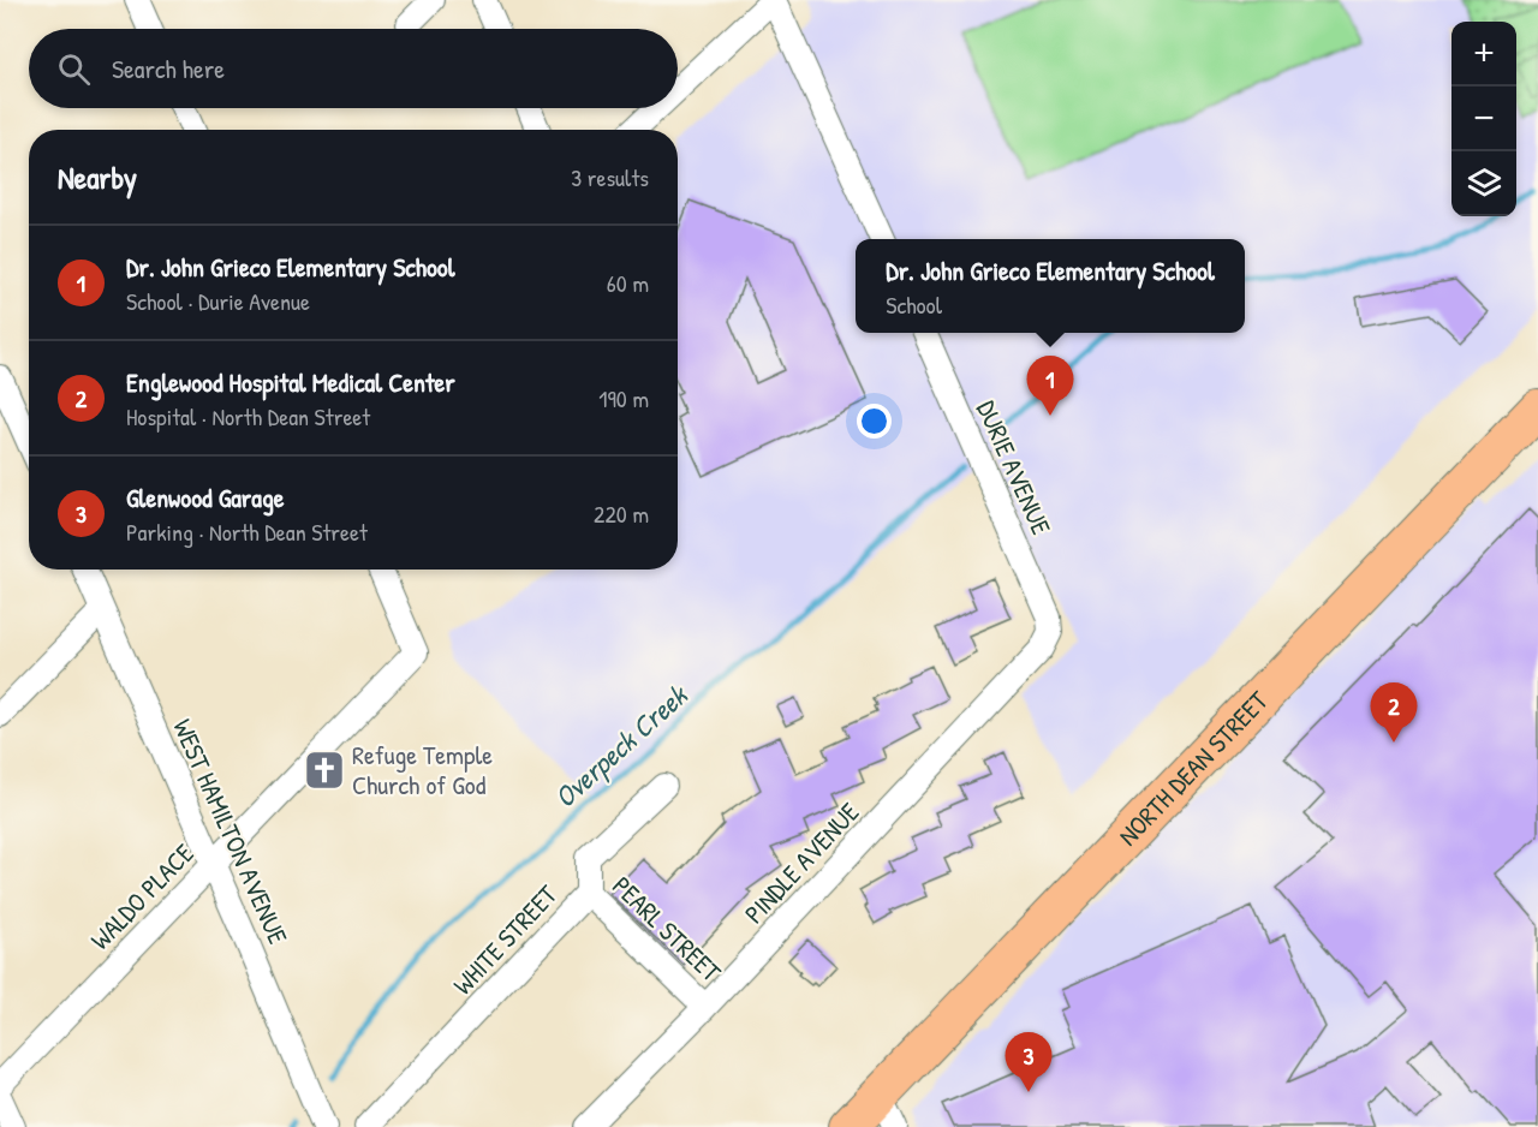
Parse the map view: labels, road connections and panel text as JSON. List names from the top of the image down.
{
  "streets": {
    "main road": ["NORTH DEAN STREET"],
    "street": [
      "DURIE AVENUE",
      "WEST HAMILTON AVENUE",
      "PINDLE AVENUE",
      "WALDO PLACE",
      "PEARL STREET",
      "WHITE STREET"
    ]
  },
  "crossings": [
    ["DURIE AVENUE", "PINDLE AVENUE"],
    ["WEST HAMILTON AVENUE", "WALDO PLACE"],
    ["PINDLE AVENUE", "PEARL STREET"],
    ["PEARL STREET", "WHITE STREET"]
  ],
  "water": ["Overpeck Creek"],
  "places": {
    "church": ["Refuge Temple Church of God"]
  },
  "page": {
    "map_buttons": ["+", "−"],
    "search": "Search here",
    "heading": ["Nearby", "3 results"],
    "list": [
      {
        "mark": "1",
        "name": "Dr. John Grieco Elementary School",
        "note": "School · Durie Avenue",
        "value": "60 m"
      },
      {
        "mark": "2",
        "name": "Englewood Hospital Medical Center",
        "note": "Hospital · North Dean Street",
        "value": "190 m"
      },
      {
        "mark": "3",
        "name": "Glenwood Garage",
        "note": "Parking · North Dean Street",
        "value": "220 m"
      }
    ],
    "popup": ["Dr. John Grieco Elementary School", "School"],
    "pins": ["1", "2", "3"]
  }
}
